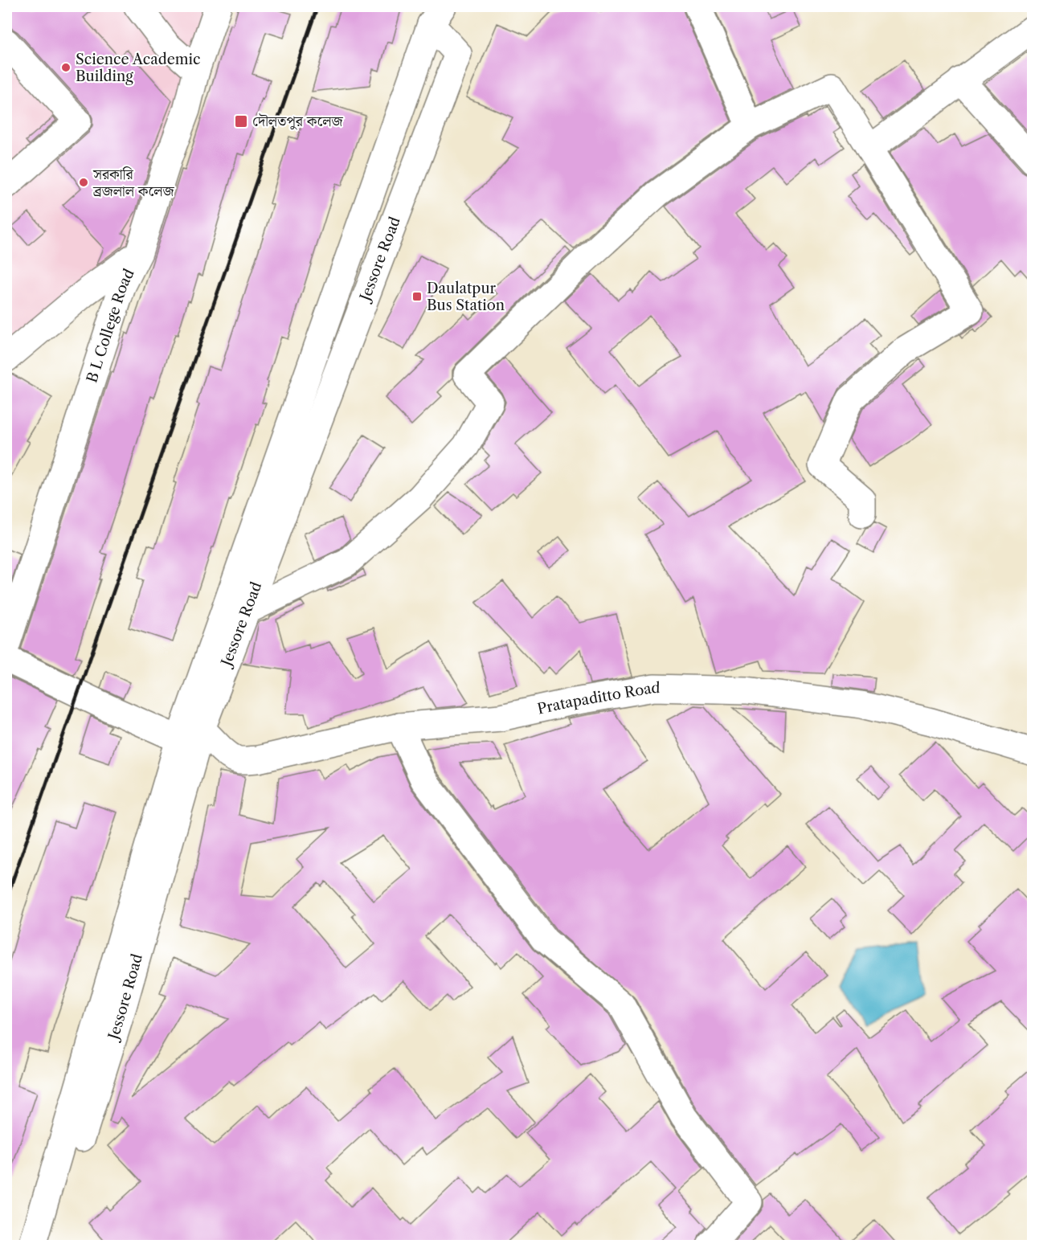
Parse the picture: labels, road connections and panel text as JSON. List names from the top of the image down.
{
  "streets": {
    "main road": ["Jessore Road", "B L College Road", "Pratapaditto Road"]
  },
  "crossings": [
    ["Jessore Road", "Pratapaditto Road"]
  ],
  "places": {
    "other": ["Science Academic Building", "সরকারি ব্রজলাল কলেজ"],
    "transit": ["দৌলতপুর কলেজ", "Daulatpur Bus Station"]
  }
}
